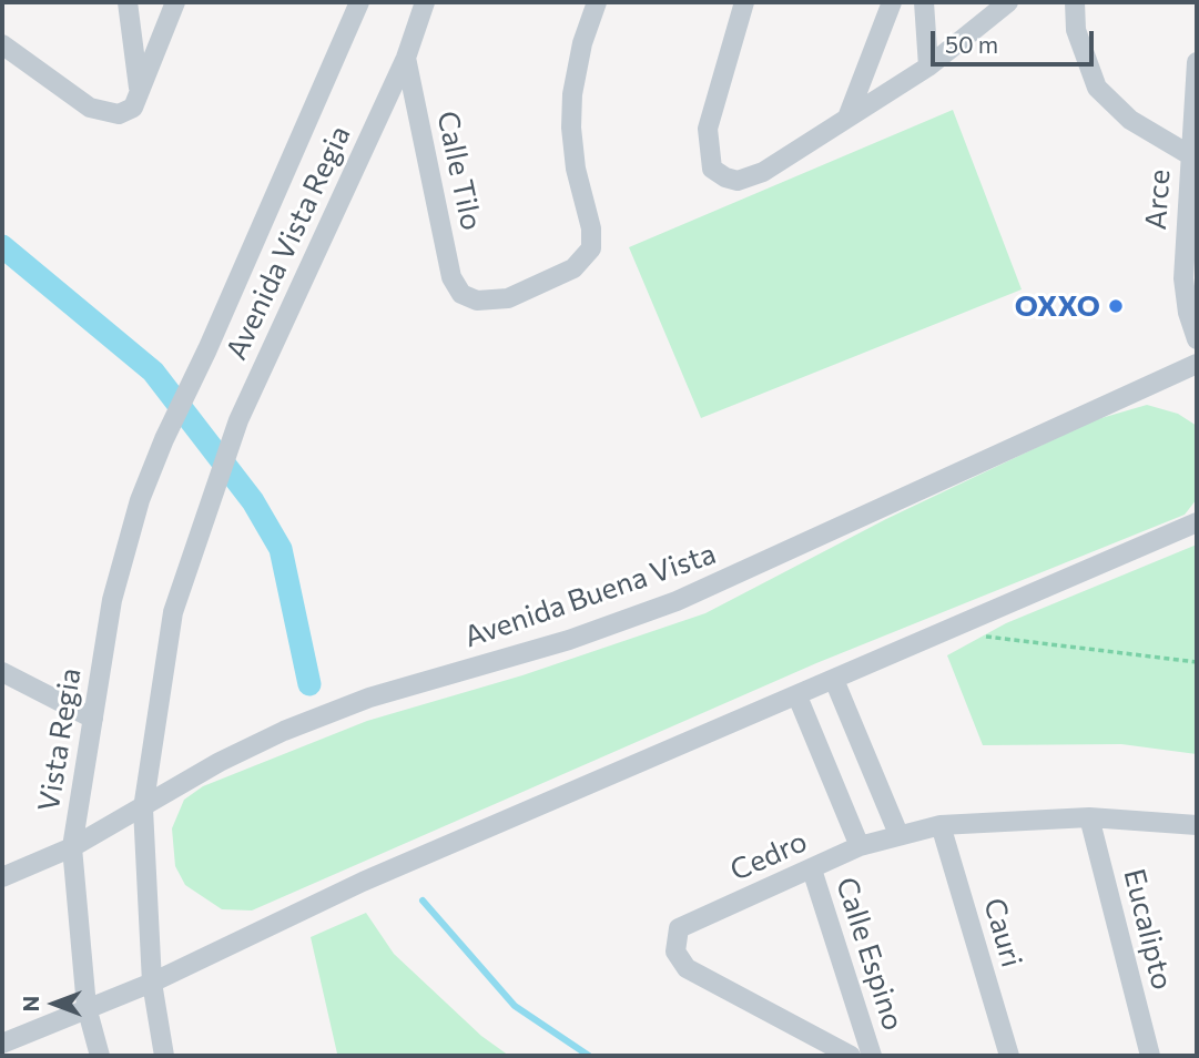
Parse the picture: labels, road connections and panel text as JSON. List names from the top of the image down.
{
  "streets": {
    "street": [
      "Calle Tilo",
      "Arce",
      "Avenida Vista Regia",
      "Avenida Buena Vista",
      "Vista Regia",
      "Cedro",
      "Eucalipto",
      "Cauri",
      "Calle Espino"
    ]
  },
  "crossings": [
    ["Calle Tilo", "Avenida Vista Regia"],
    ["Avenida Vista Regia", "Avenida Buena Vista"],
    ["Avenida Vista Regia", "Vista Regia"],
    ["Avenida Buena Vista", "Vista Regia"],
    ["Cedro", "Eucalipto"],
    ["Cedro", "Cauri"],
    ["Cedro", "Calle Espino"]
  ],
  "places": ["OXXO"],
  "scale_bar": "50 m",
  "north": "left"
}
